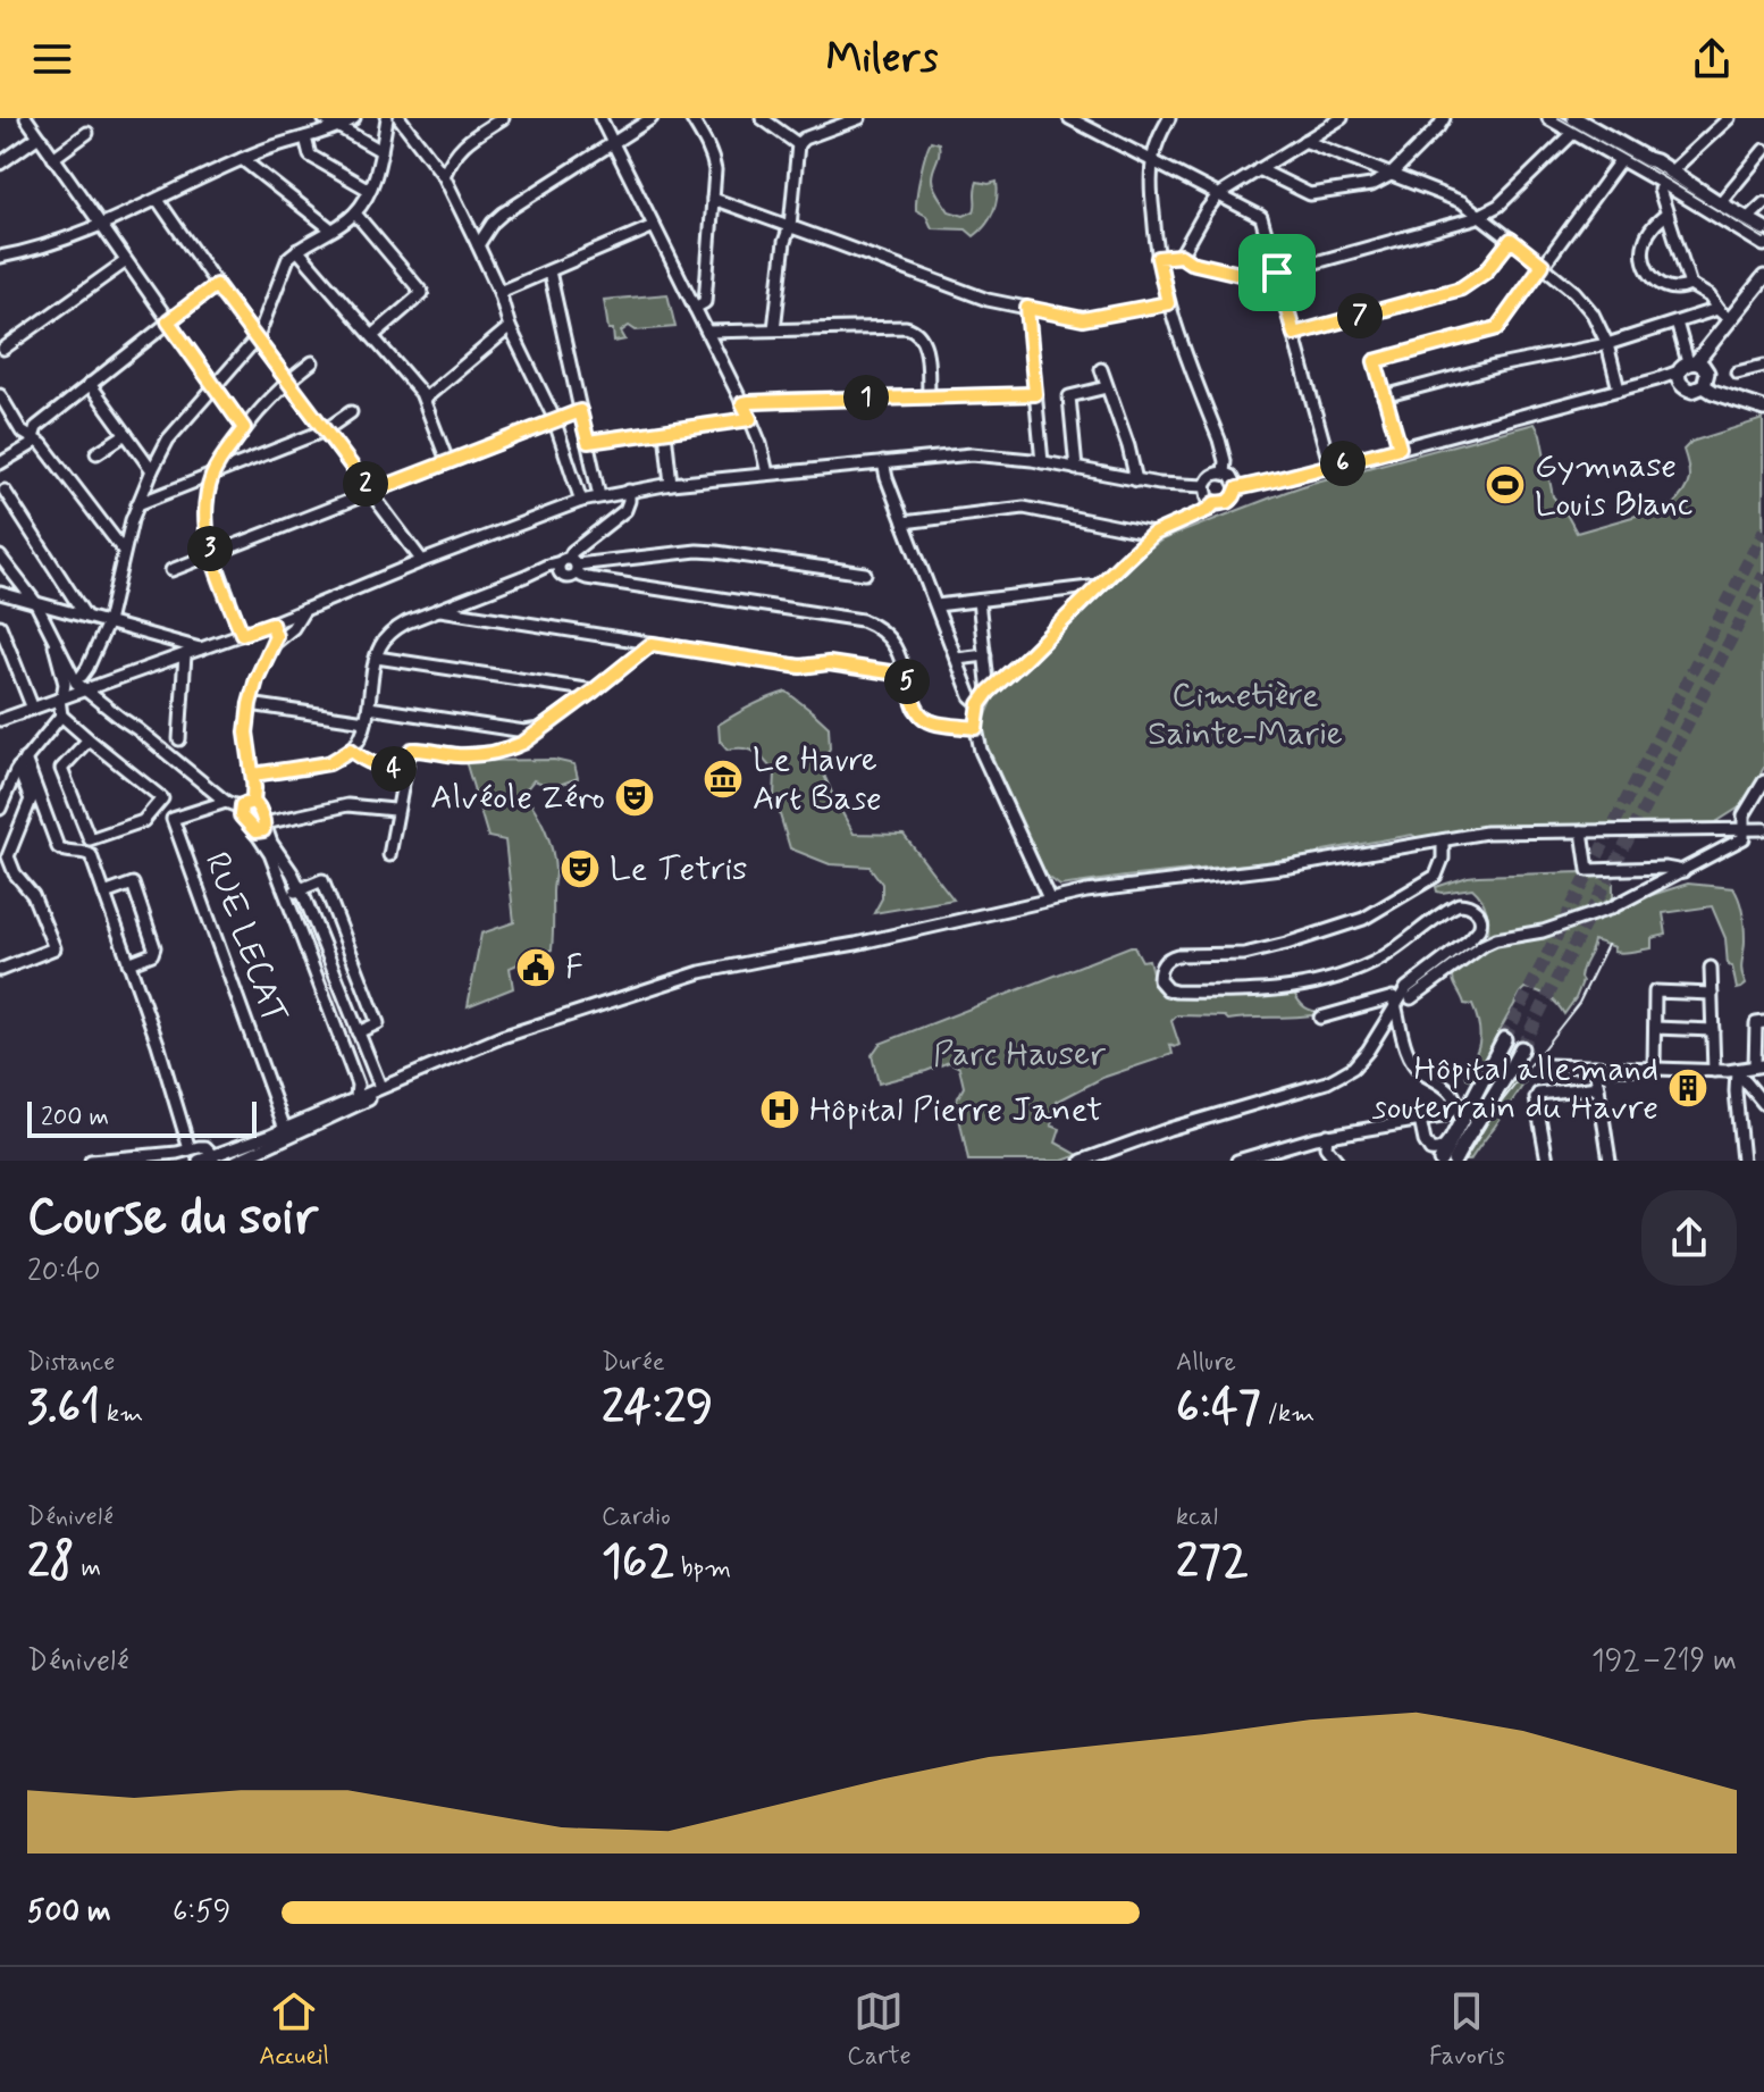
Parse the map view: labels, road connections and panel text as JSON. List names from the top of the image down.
{
  "streets": {
    "street": ["RUE LECAT"]
  },
  "parks": ["Cimetière Sainte-Marie", "Parc Hauser"],
  "places": {
    "sports": ["Gymnase Louis Blanc"],
    "museum": ["Le Havre Art Base"],
    "theatre": ["Alvéole Zéro", "Le Tetris"],
    "public building": ["F"],
    "building": ["Hôpital allemand souterrain du Havre"],
    "hospital": ["Hôpital Pierre Janet"]
  },
  "scale_bar": "200 m",
  "page": {
    "header": "Milers",
    "pins": [
      "7",
      "1",
      "6",
      "2",
      "3",
      "5",
      "4"
    ],
    "scale": "200 m",
    "heading": ["Course du soir", "20:40"],
    "stats": [
      ["Distance", "3.61 km"],
      ["Durée", "24:29"],
      ["Allure", "6:47 /km"],
      ["Dénivelé", "28 m"],
      ["Cardio", "162 bpm"],
      ["kcal", "272"]
    ],
    "chart": ["Dénivelé", "192–219 m"],
    "list": [
      {
        "name": "500 m",
        "note": "6:59"
      }
    ],
    "tabs": ["Accueil", "Carte", "Favoris"]
  }
}
